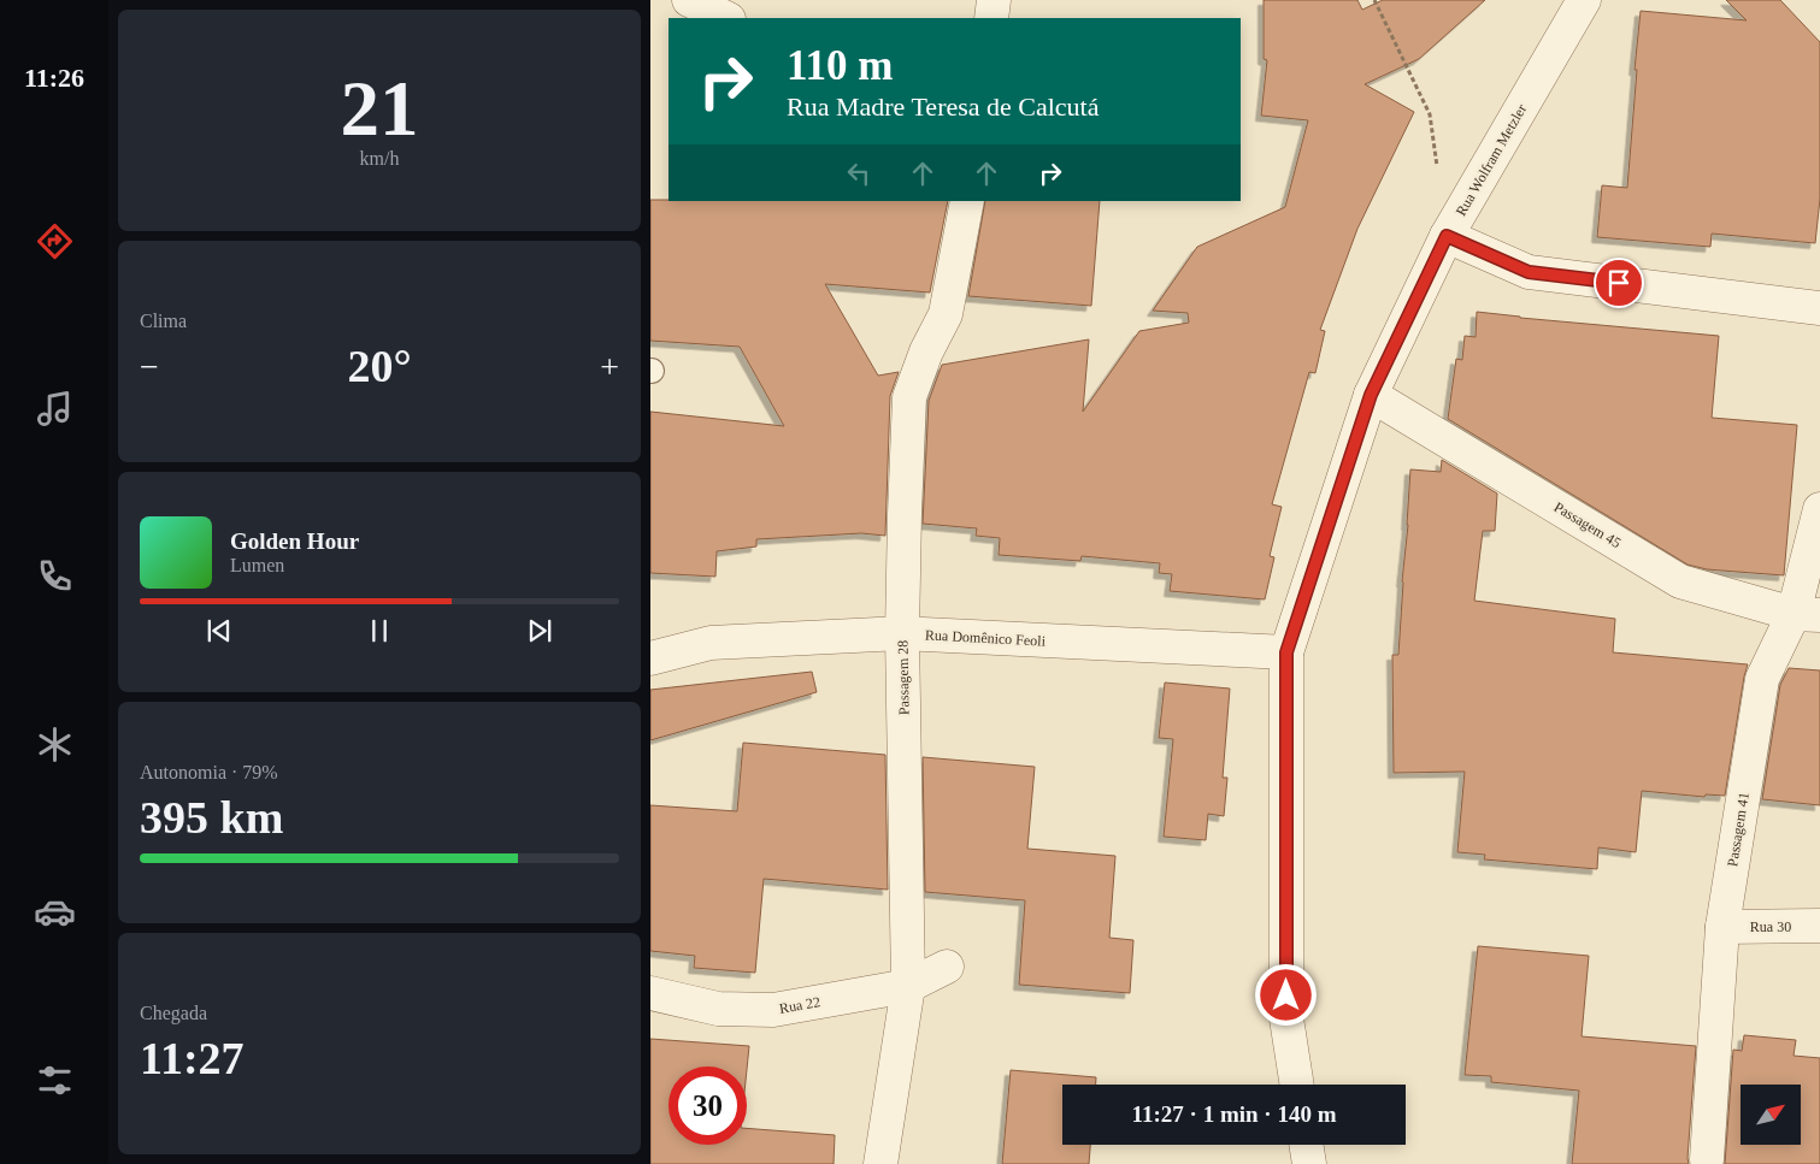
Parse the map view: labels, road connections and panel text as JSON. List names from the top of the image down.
{
  "streets": {
    "street": [
      "Rua Wolfram Metzler",
      "Passagem 45",
      "Rua Domênico Feoli",
      "Passagem 28",
      "Passagem 41",
      "Rua 30",
      "Rua 22"
    ]
  },
  "crossings": [
    ["Rua Wolfram Metzler", "Passagem 45"],
    ["Rua Wolfram Metzler", "Rua Domênico Feoli"],
    ["Passagem 45", "Passagem 41"],
    ["Rua Domênico Feoli", "Passagem 28"],
    ["Passagem 28", "Rua 22"],
    ["Passagem 41", "Rua 30"]
  ],
  "north": "top right",
  "page": {
    "tabs": "11:26",
    "tile": [
      ["21", "km/h"],
      "Clima",
      ["Autonomia · 79%", "395 km"],
      ["Chegada", "11:27"]
    ],
    "turn": ["110 m", "Rua Madre Teresa de Calcutá"],
    "heat": ["−", "20°", "+"],
    "song": ["Golden Hour", "Lumen"],
    "limit": "30",
    "trip": "11:27 · 1 min · 140 m"
  }
}
